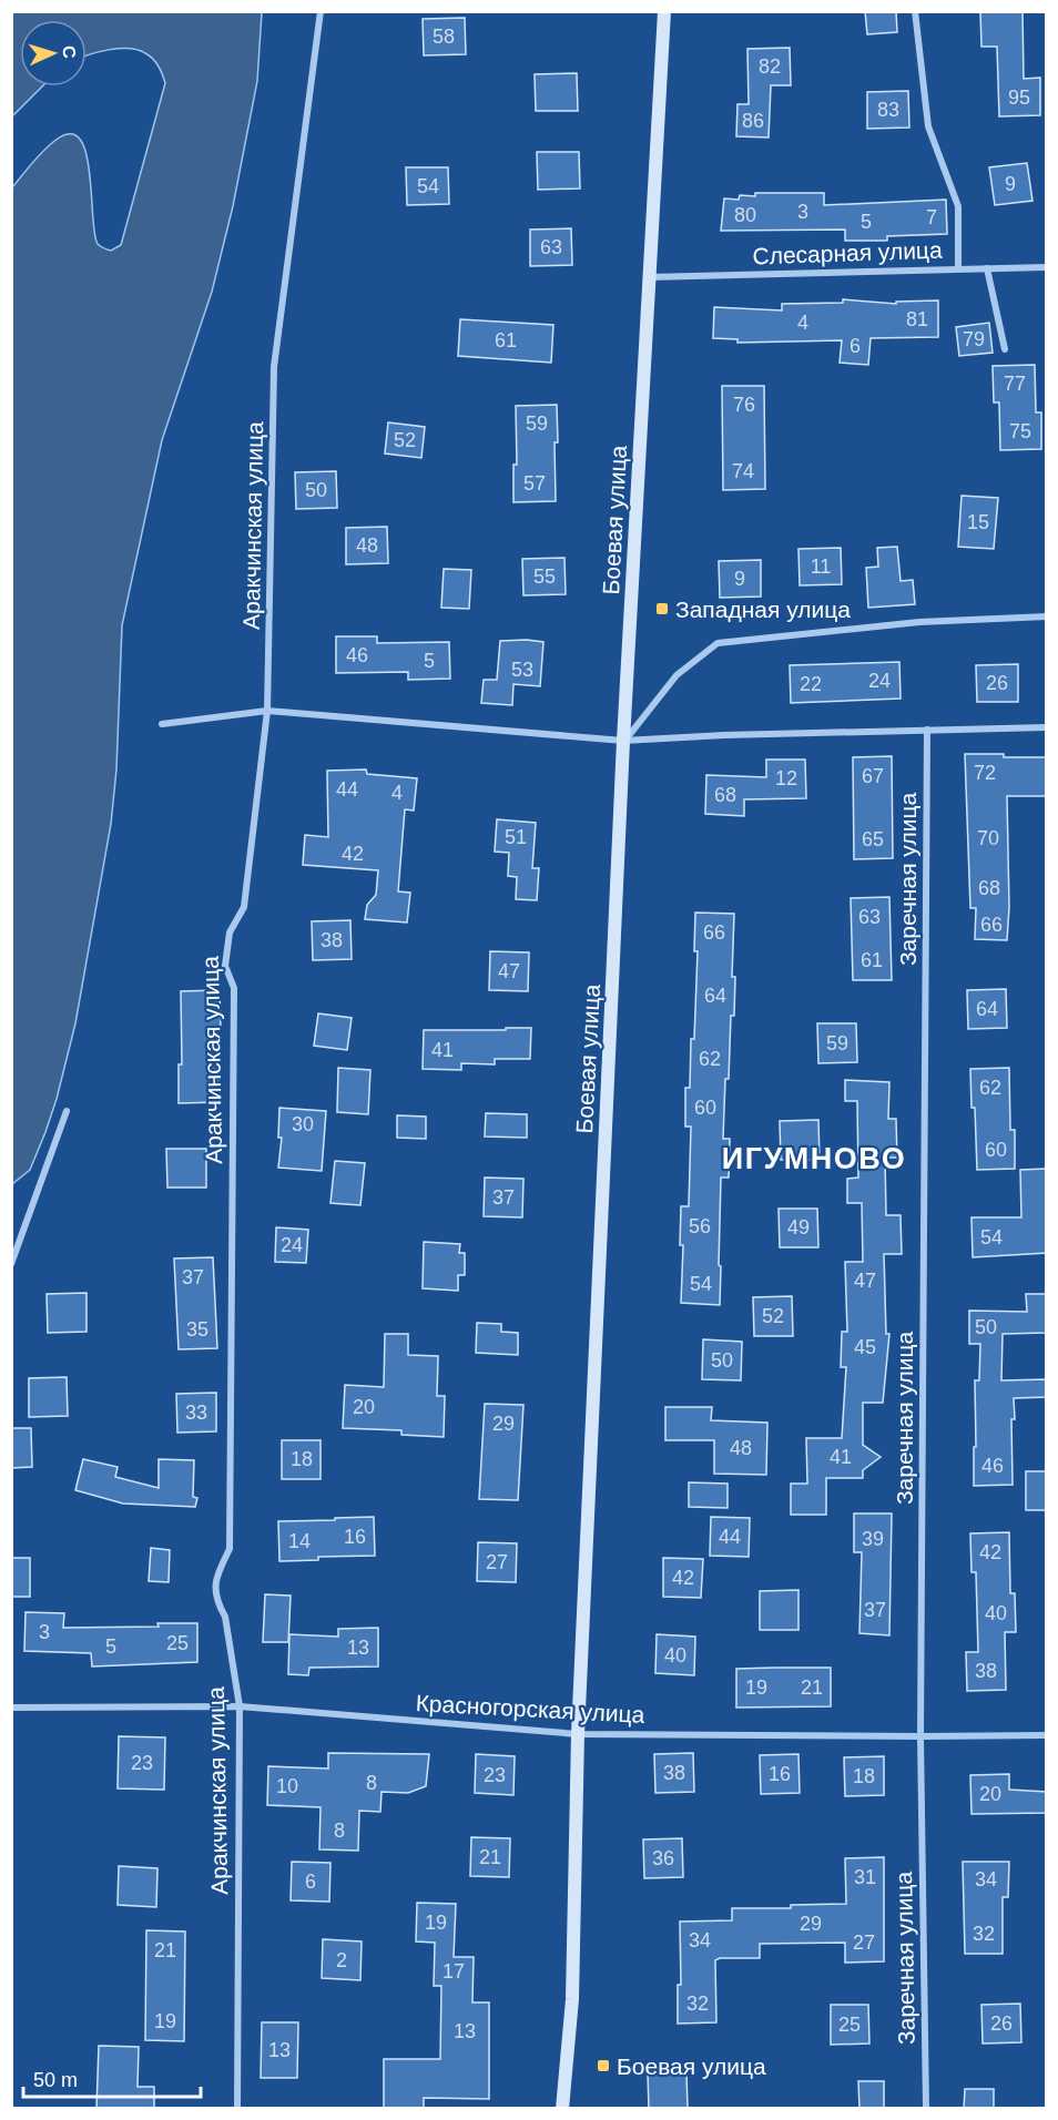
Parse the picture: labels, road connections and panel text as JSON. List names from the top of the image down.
{
  "streets": {
    "main road": ["Боевая улица"],
    "street": [
      "Слесарная улица",
      "Аракчинская улица",
      "Заречная улица",
      "Красногорская улица"
    ]
  },
  "crossings": [
    ["Слесарная улица", "Боевая улица"],
    ["Боевая улица", "Красногорская улица"],
    ["Аракчинская улица", "Красногорская улица"],
    ["Заречная улица", "Красногорская улица"]
  ],
  "districts": ["ИГУМНОВО"],
  "places": {
    "transit": ["Западная улица", "Боевая улица"]
  },
  "house_numbers": [
    "58",
    "82",
    "95",
    "83",
    "86",
    "9",
    "54",
    "3",
    "80",
    "7",
    "5",
    "63",
    "81",
    "4",
    "79",
    "61",
    "6",
    "77",
    "76",
    "59",
    "75",
    "52",
    "74",
    "57",
    "50",
    "15",
    "48",
    "11",
    "55",
    "9",
    "46",
    "5",
    "53",
    "24",
    "26",
    "22",
    "72",
    "67",
    "12",
    "44",
    "4",
    "68",
    "51",
    "70",
    "65",
    "42",
    "68",
    "63",
    "66",
    "66",
    "38",
    "61",
    "47",
    "64",
    "64",
    "59",
    "41",
    "62",
    "62",
    "60",
    "30",
    "60",
    "37",
    "56",
    "49",
    "54",
    "24",
    "37",
    "47",
    "54",
    "52",
    "50",
    "35",
    "45",
    "50",
    "20",
    "33",
    "29",
    "48",
    "41",
    "18",
    "46",
    "16",
    "44",
    "39",
    "14",
    "42",
    "27",
    "42",
    "37",
    "40",
    "3",
    "25",
    "5",
    "13",
    "40",
    "38",
    "19",
    "21",
    "23",
    "38",
    "16",
    "23",
    "18",
    "8",
    "10",
    "20",
    "8",
    "21",
    "36",
    "31",
    "34",
    "6",
    "19",
    "29",
    "32",
    "34",
    "27",
    "21",
    "2",
    "17",
    "32",
    "19",
    "26",
    "25",
    "13",
    "13"
  ],
  "scale_bar": "50 m",
  "north": "right"
}
